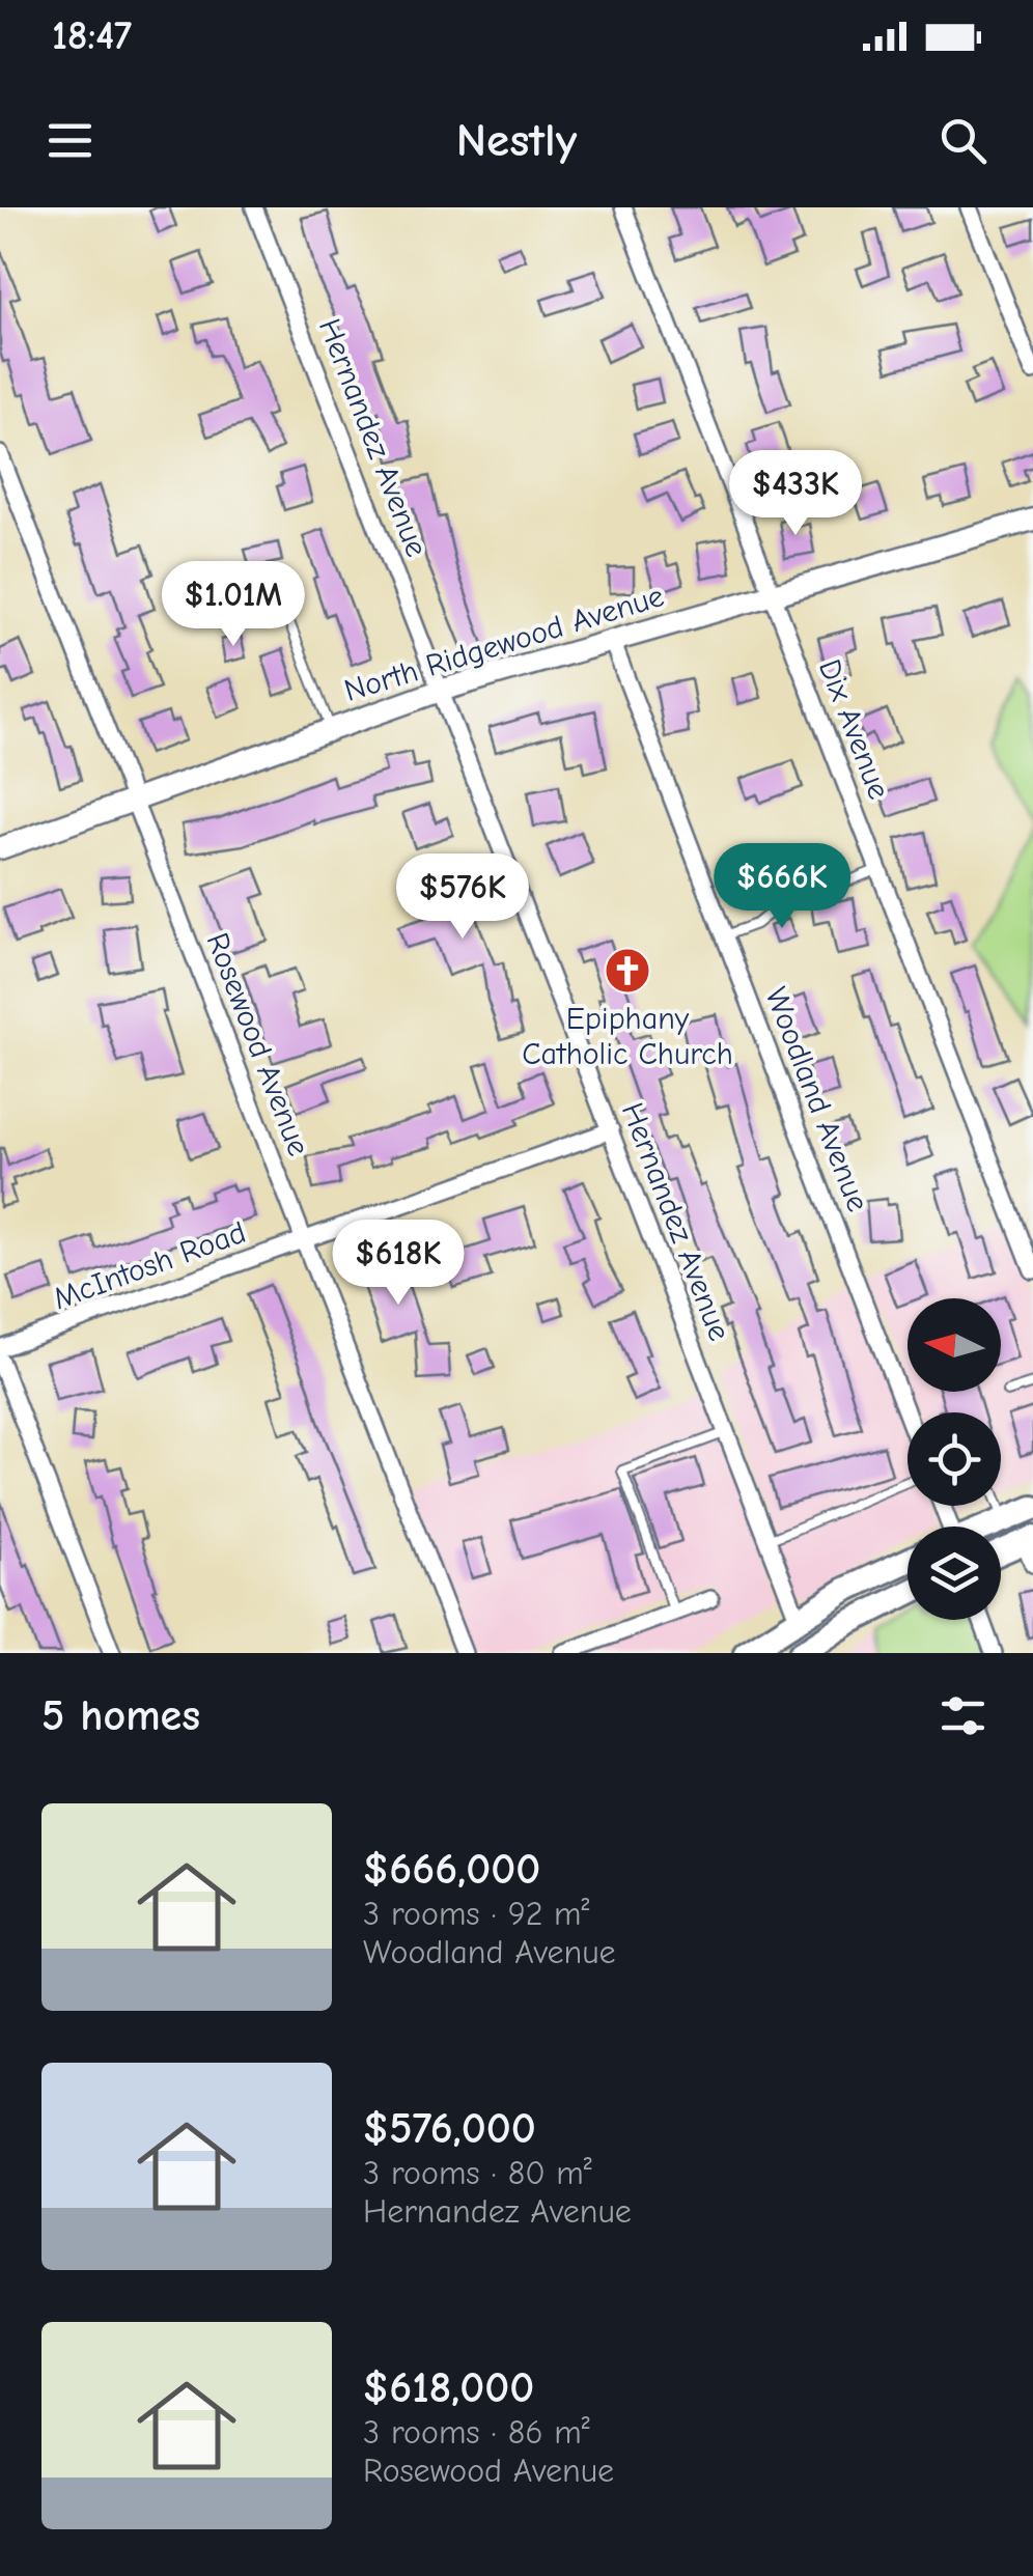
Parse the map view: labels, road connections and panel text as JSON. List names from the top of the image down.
{
  "streets": {
    "street": [
      "Hernandez Avenue",
      "North Ridgewood Avenue",
      "Dix Avenue",
      "Rosewood Avenue",
      "Woodland Avenue",
      "McIntosh Road"
    ]
  },
  "crossings": [
    ["Hernandez Avenue", "North Ridgewood Avenue"],
    ["Hernandez Avenue", "McIntosh Road"],
    ["North Ridgewood Avenue", "Dix Avenue"],
    ["North Ridgewood Avenue", "Rosewood Avenue"],
    ["North Ridgewood Avenue", "Woodland Avenue"],
    ["Rosewood Avenue", "McIntosh Road"]
  ],
  "places": {
    "church": ["Epiphany Catholic Church"]
  },
  "north": "left",
  "page": {
    "status": "18:47",
    "header": "Nestly",
    "price": [
      "$433K",
      "$1.01M",
      "$666K",
      "$576K",
      "$618K"
    ],
    "heading": "5 homes",
    "list": [
      {
        "name": "$666,000",
        "note": "3 rooms · 92 m² · Woodland Avenue"
      },
      {
        "name": "$576,000",
        "note": "3 rooms · 80 m² · Hernandez Avenue"
      },
      {
        "name": "$618,000",
        "note": "3 rooms · 86 m² · Rosewood Avenue"
      }
    ]
  }
}
